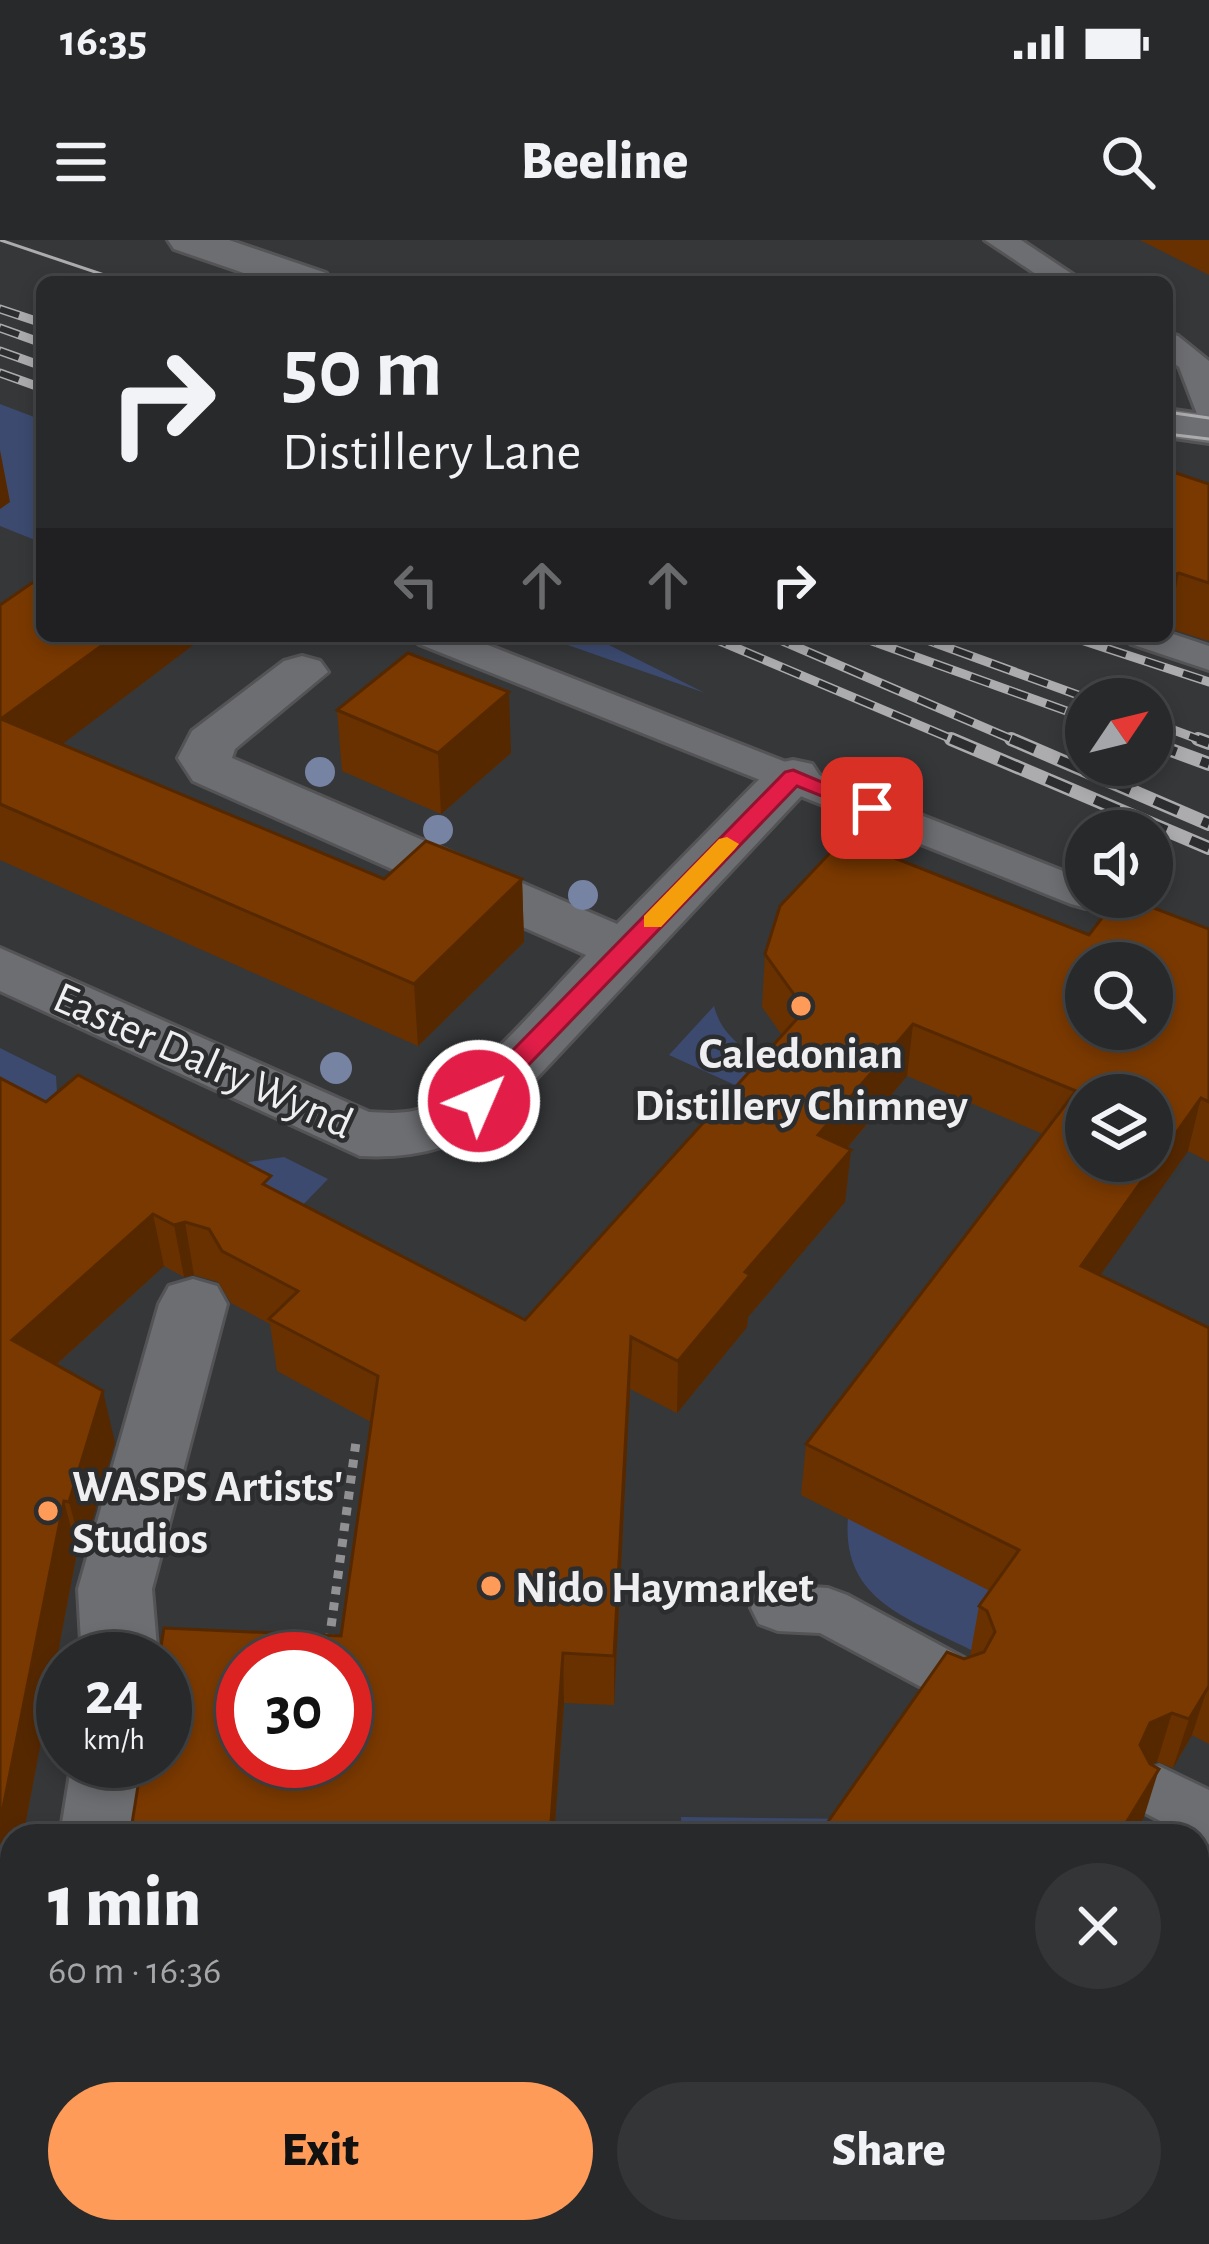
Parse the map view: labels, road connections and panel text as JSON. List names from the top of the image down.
{
  "streets": {
    "street": ["Easter Dalry Wynd"]
  },
  "places": ["Caledonian Distillery Chimney", "WASPS Artists' Studios", "Nido Haymarket"],
  "north": "top right",
  "page": {
    "status": "16:35",
    "header": "Beeline",
    "turn": ["50 m", "Distillery Lane"],
    "speed": "24 km/h",
    "limit": "30",
    "heading": ["1 min", "60 m · 16:36"],
    "buttons": ["Exit", "Share"]
  }
}
